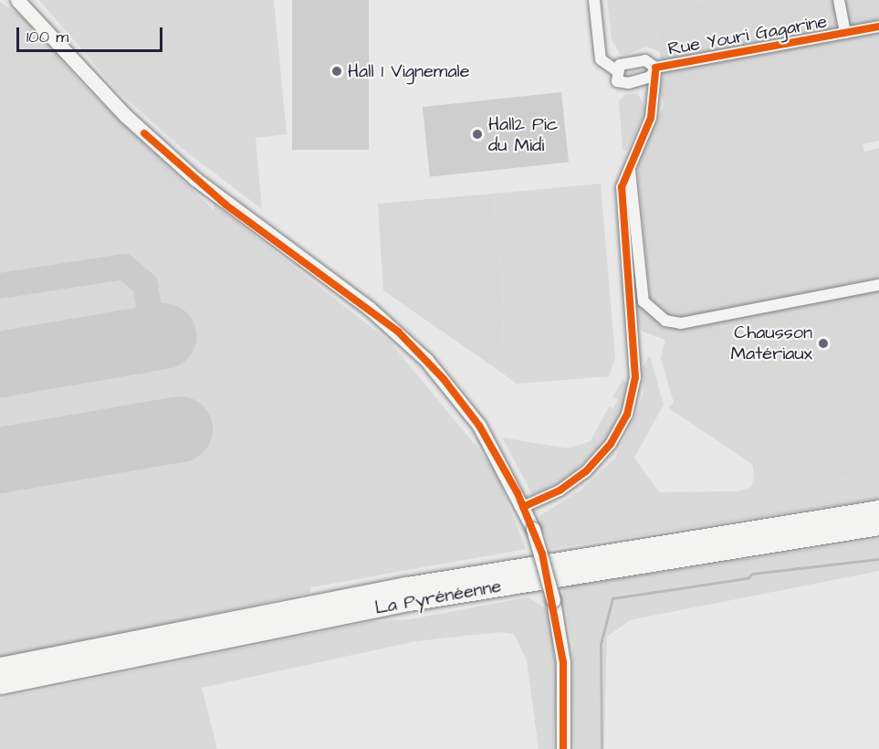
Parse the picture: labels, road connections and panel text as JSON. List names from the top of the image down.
{
  "streets": {
    "highway": ["La Pyrénéenne"],
    "street": ["Rue Youri Gagarine"]
  },
  "places": ["Hall 1 Vignemale", "Hall2 Pic du Midi", "Chausson Matériaux"],
  "scale_bar": "100 m"
}
